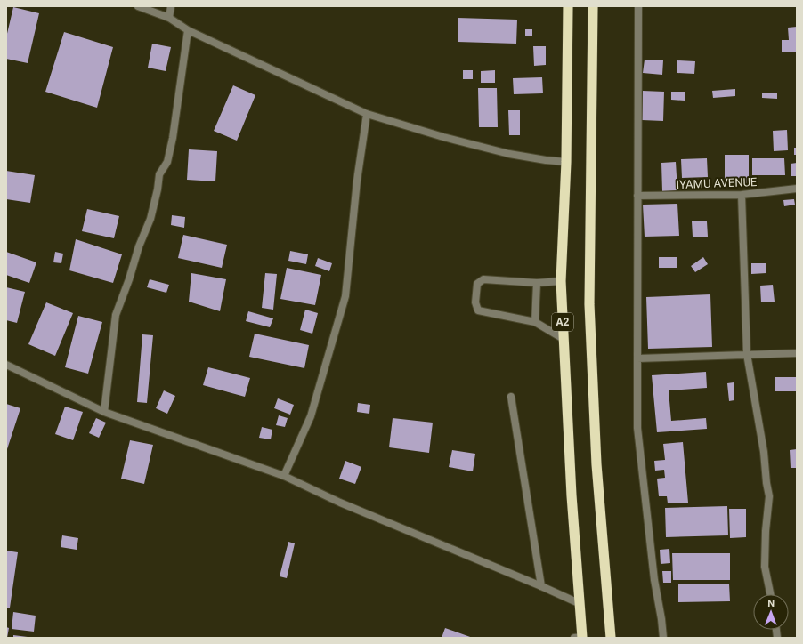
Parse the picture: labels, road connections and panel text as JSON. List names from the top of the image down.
{
  "streets": {
    "highway": ["A2"],
    "street": ["IYAMU AVENUE"]
  },
  "north": "top"
}
